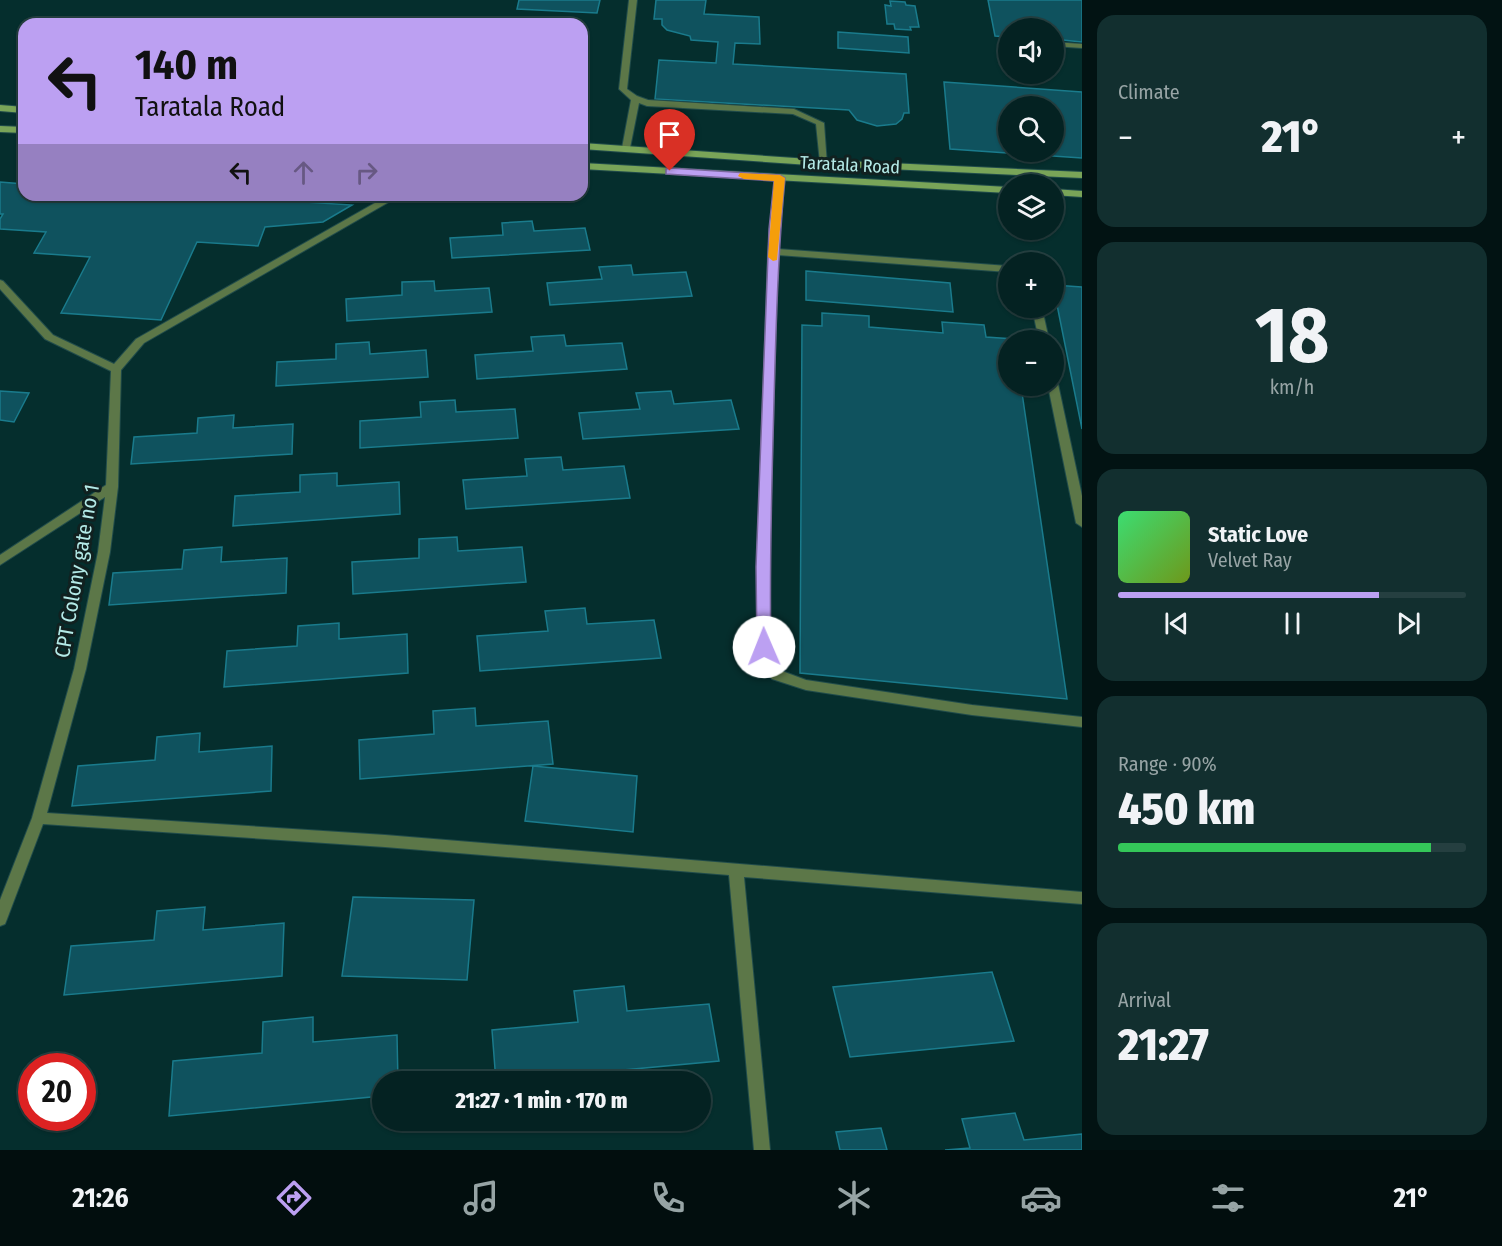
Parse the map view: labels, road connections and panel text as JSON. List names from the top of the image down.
{
  "streets": {
    "main road": ["Taratala Road"],
    "street": ["CPT Colony gate no 1"]
  },
  "page": {
    "tile": [
      "Climate",
      ["18", "km/h"],
      ["Range · 90%", "450 km"],
      ["Arrival", "21:27"]
    ],
    "map_buttons": ["+", "−"],
    "turn": ["140 m", "Taratala Road"],
    "heat": ["−", "21°", "+"],
    "song": ["Static Love", "Velvet Ray"],
    "limit": "20",
    "trip": "21:27 · 1 min · 170 m",
    "tabs": ["21:26", "21°"]
  }
}
